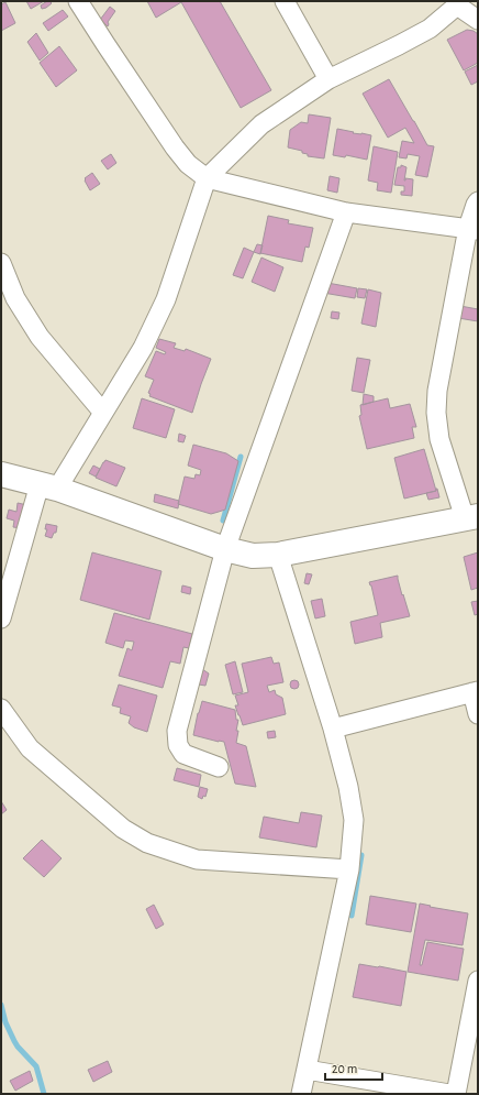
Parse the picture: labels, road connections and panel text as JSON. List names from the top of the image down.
{
  "scale_bar": "20 m"
}
